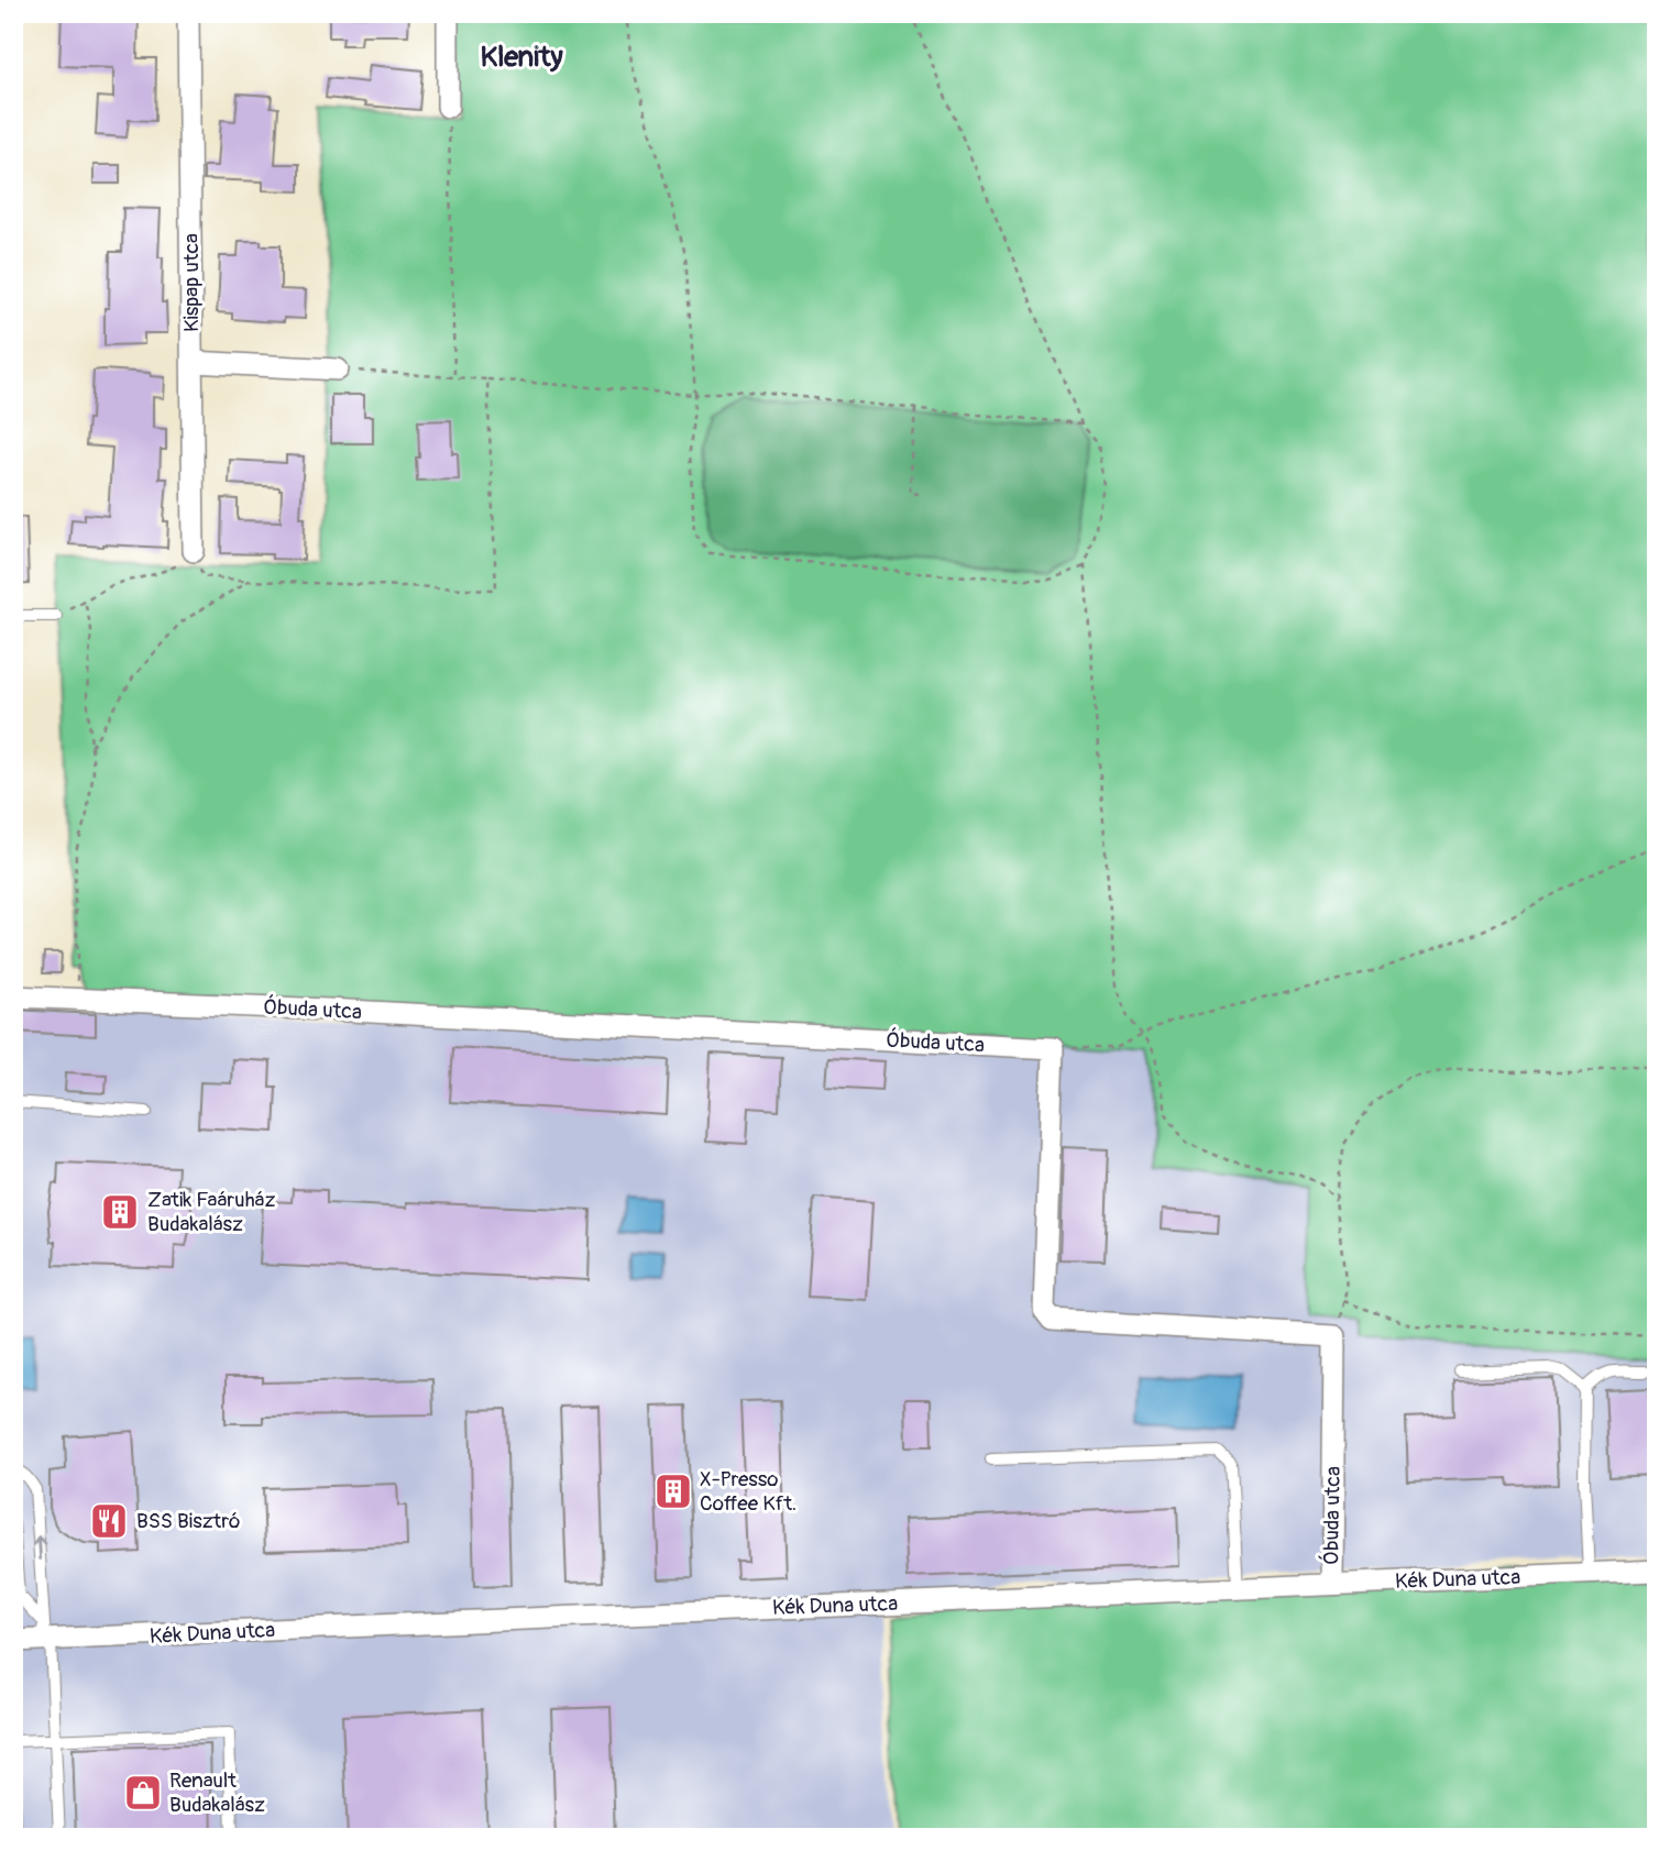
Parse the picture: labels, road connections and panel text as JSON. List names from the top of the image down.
{
  "streets": {
    "street": ["Kispap utca", "Óbuda utca", "Kék Duna utca"]
  },
  "crossings": [
    ["Óbuda utca", "Kék Duna utca"]
  ],
  "districts": ["Klenity"],
  "places": {
    "building": ["Zatik Faáruház Budakalász", "X-Presso Coffee Kft."],
    "restaurant": ["BSS Bisztró"],
    "shop": ["Renault Budakalász"]
  }
}
